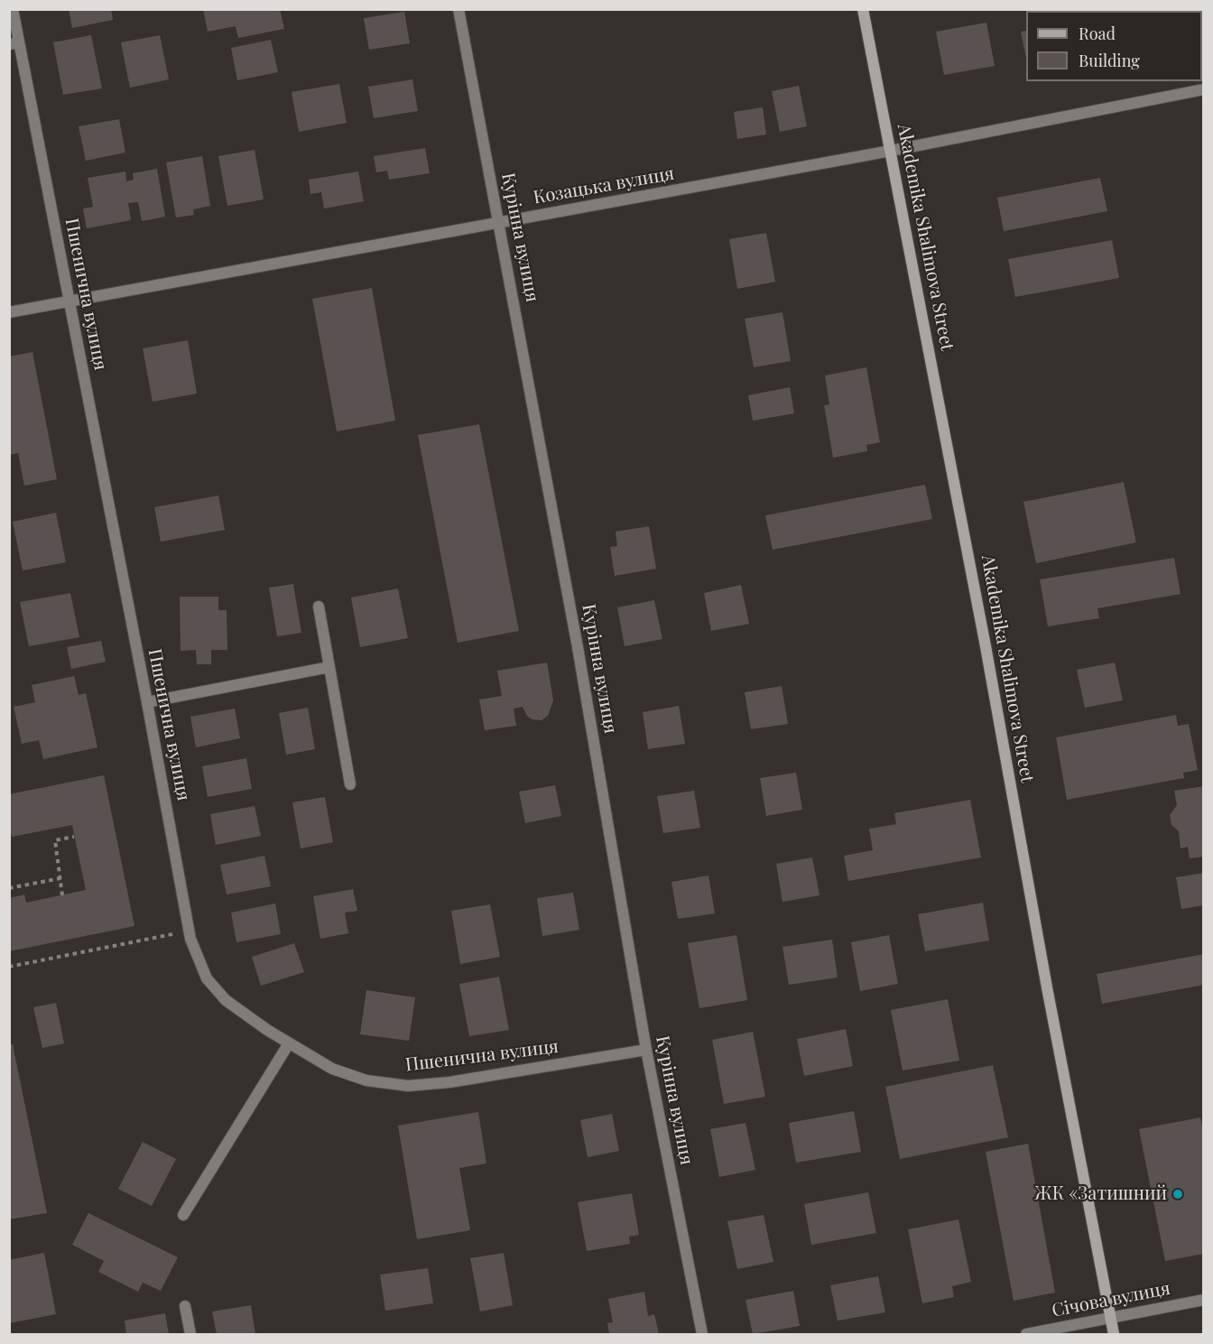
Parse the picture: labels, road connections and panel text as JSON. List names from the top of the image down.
{
  "streets": {
    "main road": ["Akademika Shalimova Street"],
    "street": [
      "Козацька вулиця",
      "Курінна вулиця",
      "Пшенична вулиця",
      "Січова вулиця"
    ]
  },
  "crossings": [
    ["Козацька вулиця", "Курінна вулиця"],
    ["Козацька вулиця", "Akademika Shalimova Street"],
    ["Козацька вулиця", "Пшенична вулиця"],
    ["Курінна вулиця", "Пшенична вулиця"],
    ["Akademika Shalimova Street", "Січова вулиця"]
  ],
  "places": ["ЖК «Затишний"],
  "legend": ["Road", "Building"]
}
